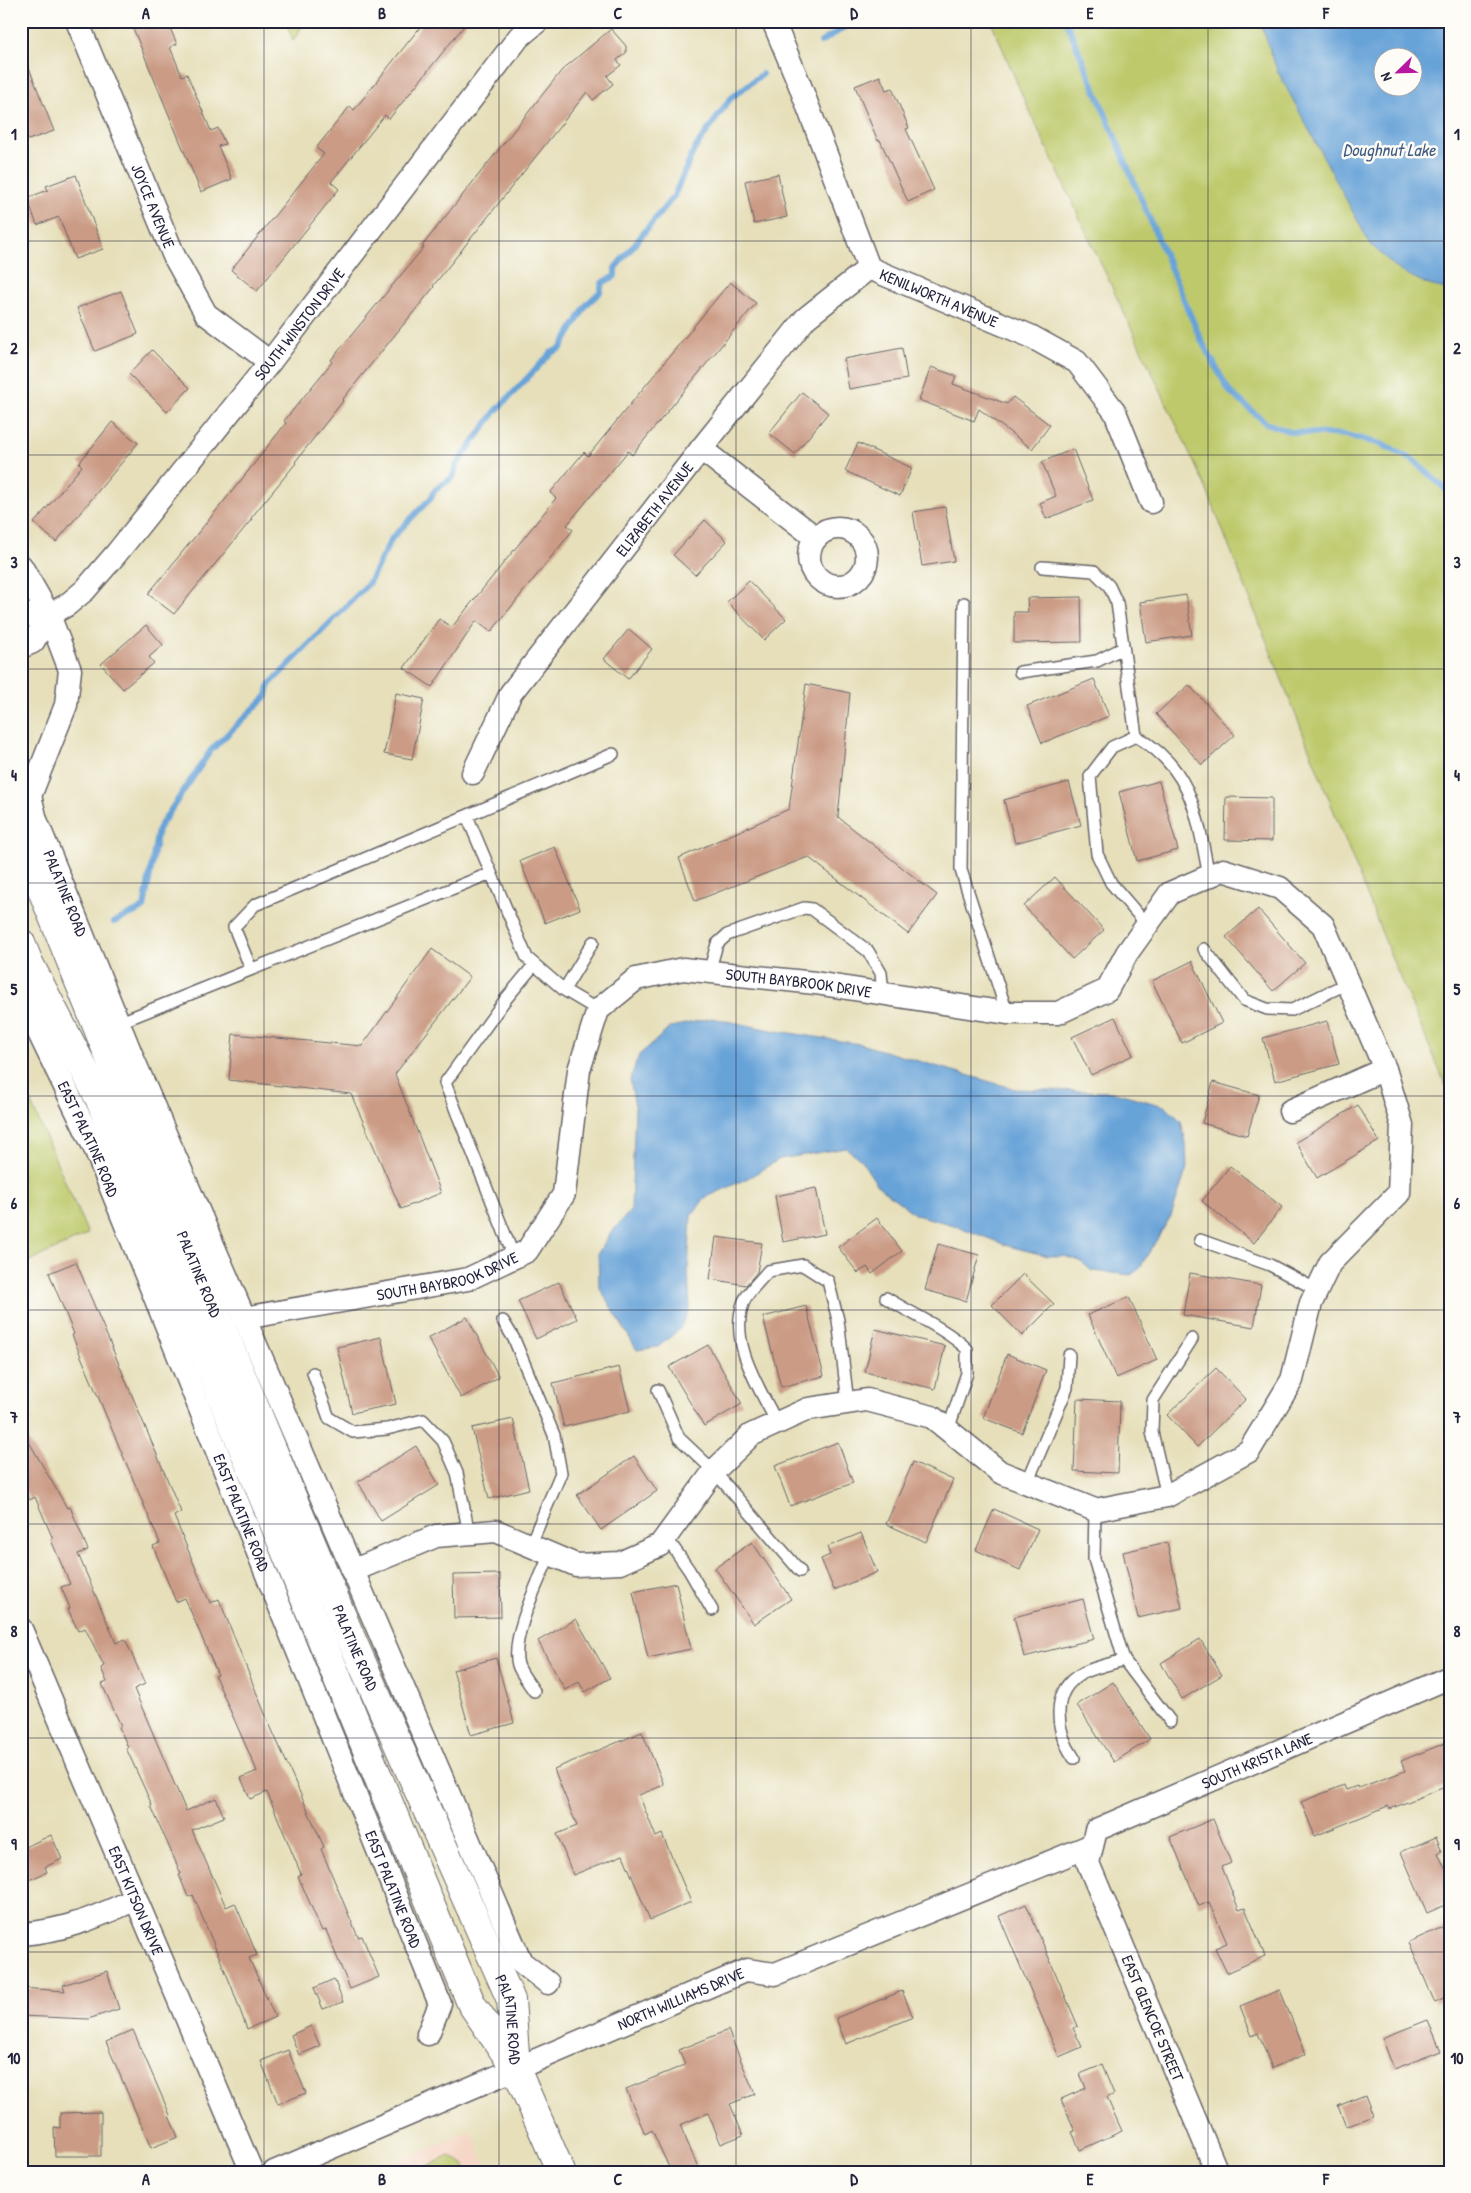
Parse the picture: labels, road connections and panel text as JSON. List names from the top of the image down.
{
  "streets": {
    "main road": ["PALATINE ROAD"],
    "street": [
      "JOYCE AVENUE",
      "KENILWORTH AVENUE",
      "SOUTH WINSTON DRIVE",
      "ELIZABETH AVENUE",
      "SOUTH BAYBROOK DRIVE",
      "EAST PALATINE ROAD",
      "SOUTH KRISTA LANE",
      "EAST KITSON DRIVE",
      "NORTH WILLIAMS DRIVE",
      "EAST GLENCOE STREET"
    ]
  },
  "crossings": [
    ["JOYCE AVENUE", "SOUTH WINSTON DRIVE"],
    ["KENILWORTH AVENUE", "ELIZABETH AVENUE"],
    ["SOUTH WINSTON DRIVE", "PALATINE ROAD"],
    ["PALATINE ROAD", "SOUTH BAYBROOK DRIVE"],
    ["PALATINE ROAD", "NORTH WILLIAMS DRIVE"],
    ["SOUTH KRISTA LANE", "NORTH WILLIAMS DRIVE"],
    ["SOUTH KRISTA LANE", "EAST GLENCOE STREET"],
    ["NORTH WILLIAMS DRIVE", "EAST GLENCOE STREET"]
  ],
  "water": ["Doughnut Lake"],
  "north": "bottom left",
  "grid": {
    "columns": [
      "A",
      "B",
      "C",
      "D",
      "E",
      "F"
    ],
    "rows": [
      "1",
      "2",
      "3",
      "4",
      "5",
      "6",
      "7",
      "8",
      "9",
      "10"
    ]
  }
}
